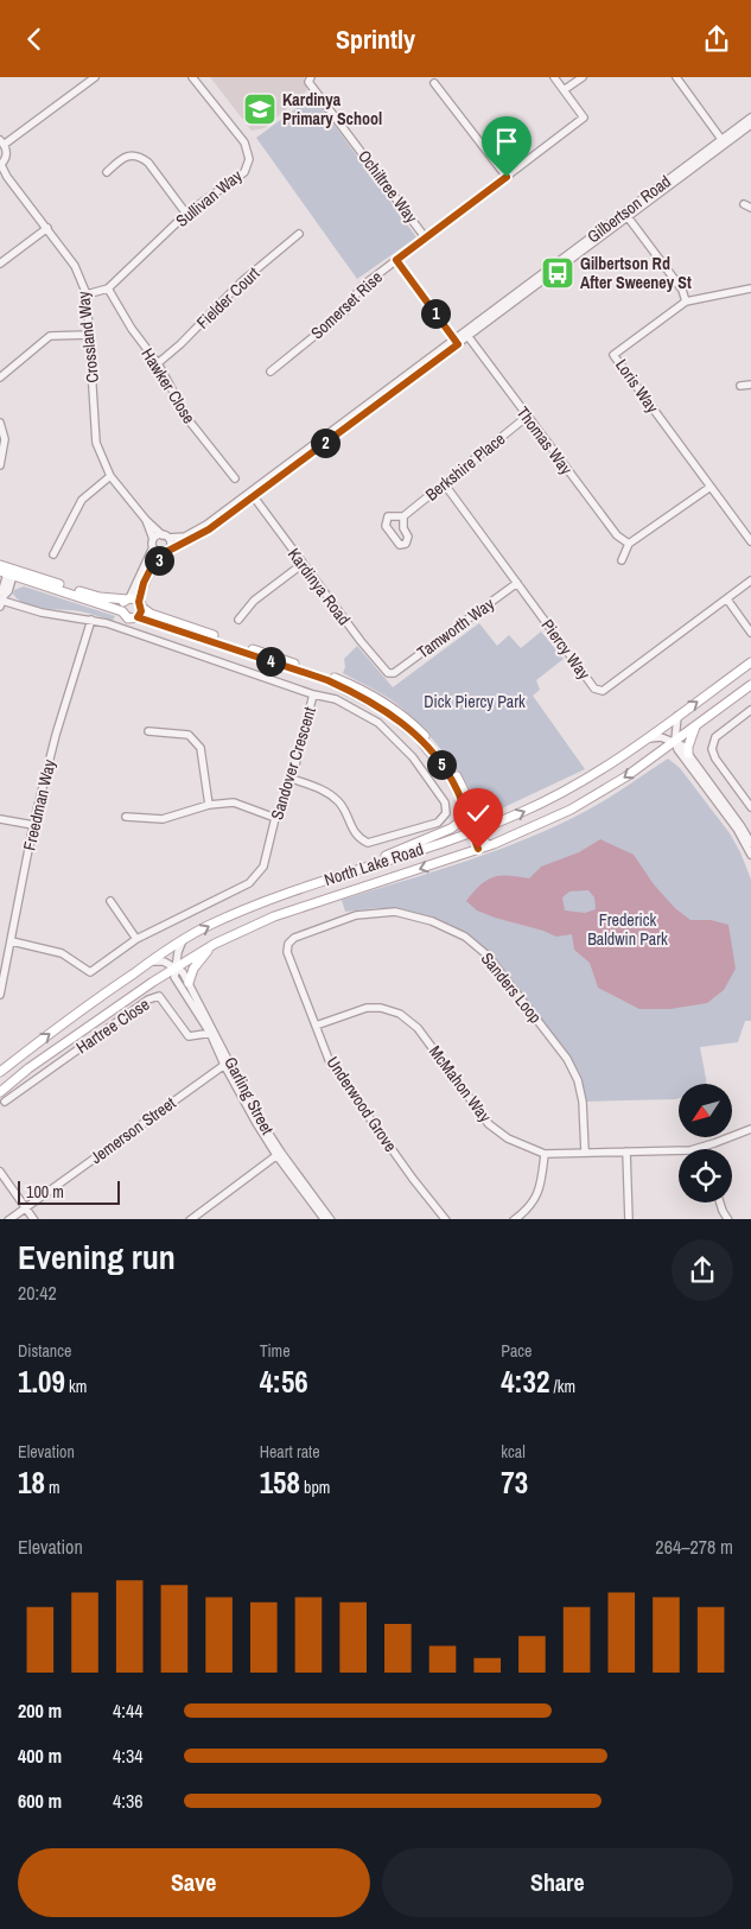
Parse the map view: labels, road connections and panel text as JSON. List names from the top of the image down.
{
  "streets": {
    "main road": ["North Lake Road"],
    "street": [
      "Ochiltree Way",
      "Sullivan Way",
      "Gilbertson Road",
      "Fielder Court",
      "Somerset Rise",
      "Crossland Way",
      "Hawker Close",
      "Loris Way",
      "Thomas Way",
      "Berkshire Place",
      "Kardinya Road",
      "Tamworth Way",
      "Piercy Way",
      "Sandover Crescent",
      "Freedman Way",
      "Sanders Loop",
      "Hartree Close",
      "McMahon Way",
      "Garling Street",
      "Underwood Grove",
      "Jemerson Street"
    ]
  },
  "crossings": [
    ["Ochiltree Way", "Somerset Rise"],
    ["Sullivan Way", "Crossland Way"],
    ["Sullivan Way", "Hawker Close"],
    ["Gilbertson Road", "Thomas Way"],
    ["Gilbertson Road", "Kardinya Road"],
    ["Fielder Court", "Hawker Close"],
    ["Thomas Way", "Berkshire Place"],
    ["Berkshire Place", "Piercy Way"],
    ["Kardinya Road", "Tamworth Way"],
    ["Tamworth Way", "Piercy Way"],
    ["Sandover Crescent", "Freedman Way"],
    ["North Lake Road", "Garling Street"],
    ["Sanders Loop", "McMahon Way"],
    ["Sanders Loop", "Underwood Grove"],
    ["Hartree Close", "Garling Street"],
    ["McMahon Way", "Underwood Grove"],
    ["Garling Street", "Jemerson Street"]
  ],
  "parks": ["Dick Piercy Park", "Frederick Baldwin Park"],
  "places": {
    "school or university": ["Kardinya Primary School"],
    "bus stop": ["Gilbertson Rd After Sweeney St"]
  },
  "scale_bar": "100 m",
  "north": "bottom left",
  "page": {
    "header": "Sprintly",
    "pins": [
      "1",
      "2",
      "3",
      "4",
      "5"
    ],
    "scale": "100 m",
    "heading": ["Evening run", "20:42"],
    "stats": [
      ["Distance", "1.09 km"],
      ["Time", "4:56"],
      ["Pace", "4:32 /km"],
      ["Elevation", "18 m"],
      ["Heart rate", "158 bpm"],
      ["kcal", "73"]
    ],
    "chart": ["Elevation", "264–278 m"],
    "list": [
      {
        "name": "200 m",
        "note": "4:44"
      },
      {
        "name": "400 m",
        "note": "4:34"
      },
      {
        "name": "600 m",
        "note": "4:36"
      }
    ],
    "buttons": ["Save", "Share"]
  }
}
